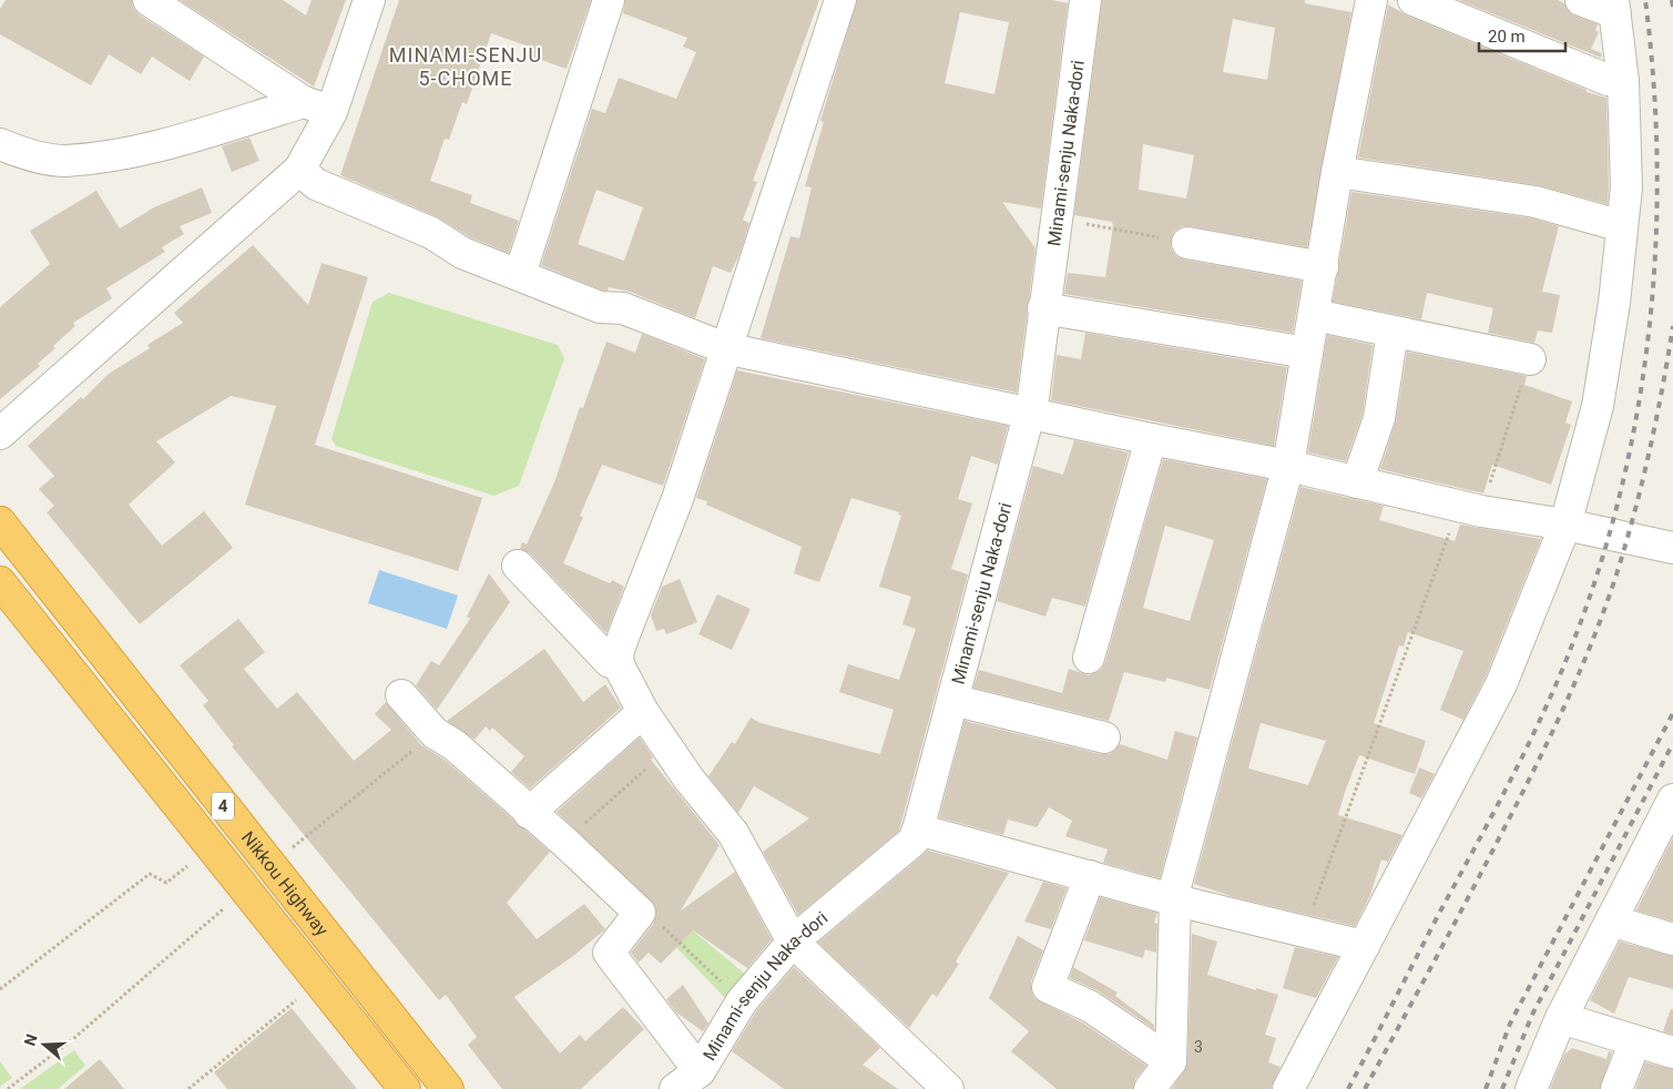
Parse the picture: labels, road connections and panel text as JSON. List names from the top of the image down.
{
  "streets": {
    "highway": ["4", "Nikkou Highway"],
    "street": ["Minami-senju Naka-dori"]
  },
  "districts": ["MINAMI-SENJU 5-CHOME"],
  "house_numbers": ["3"],
  "scale_bar": "20 m",
  "north": "left"
}
